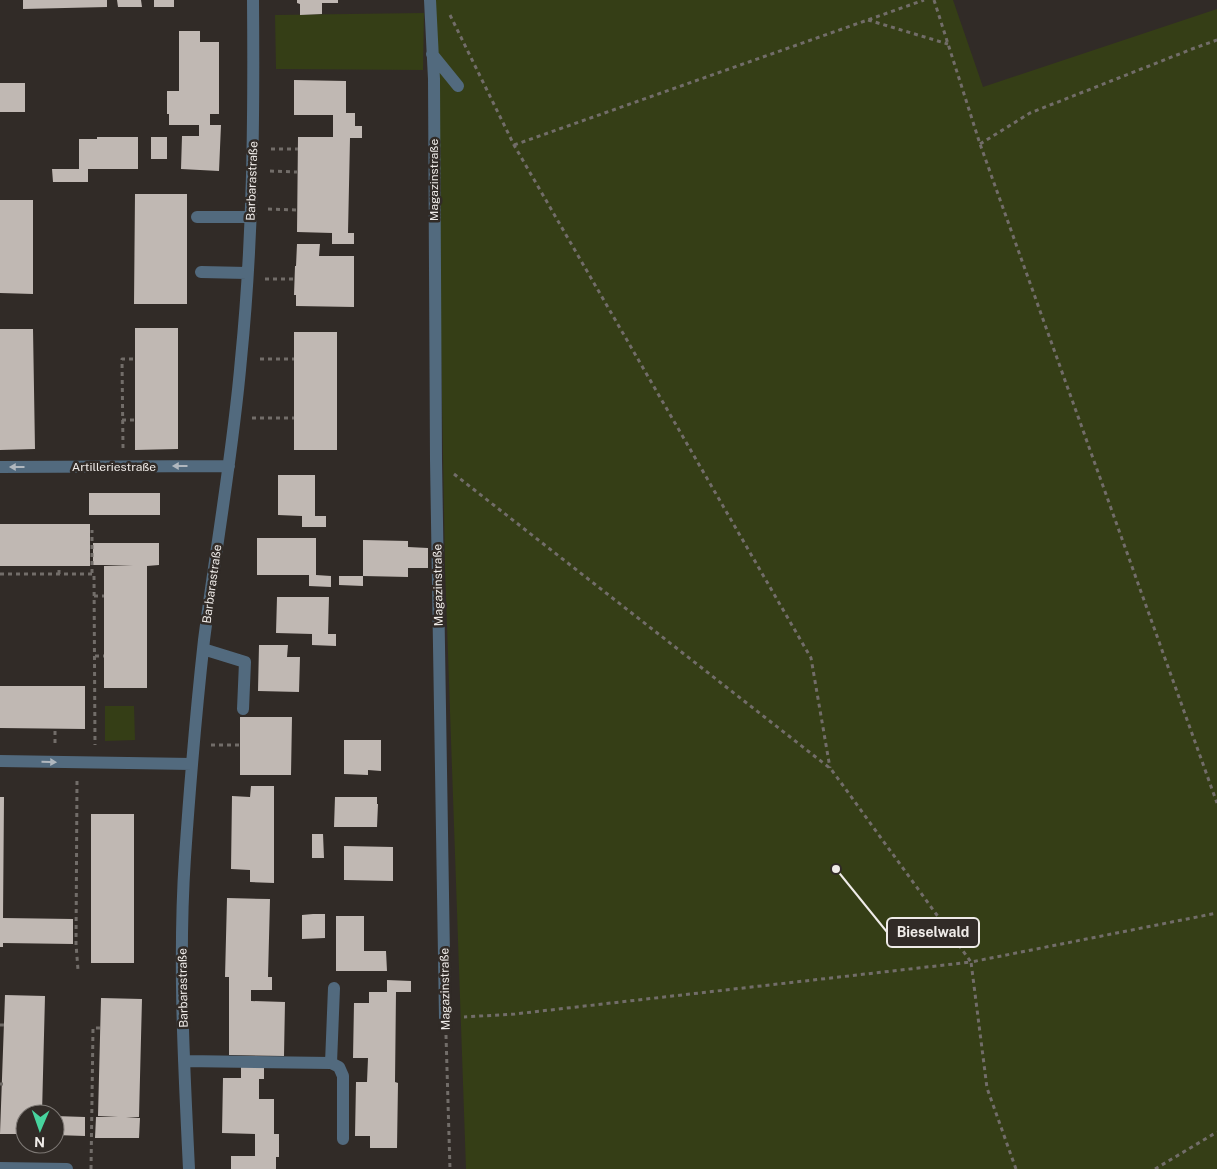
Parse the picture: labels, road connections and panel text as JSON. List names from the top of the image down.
{
  "streets": {
    "street": ["Magazinstraße", "Barbarastraße", "Artilleriestraße"]
  },
  "crossings": [
    ["Barbarastraße", "Artilleriestraße"]
  ],
  "one_way": ["Artilleriestraße"],
  "places": ["Bieselwald"],
  "north": "bottom"
}
